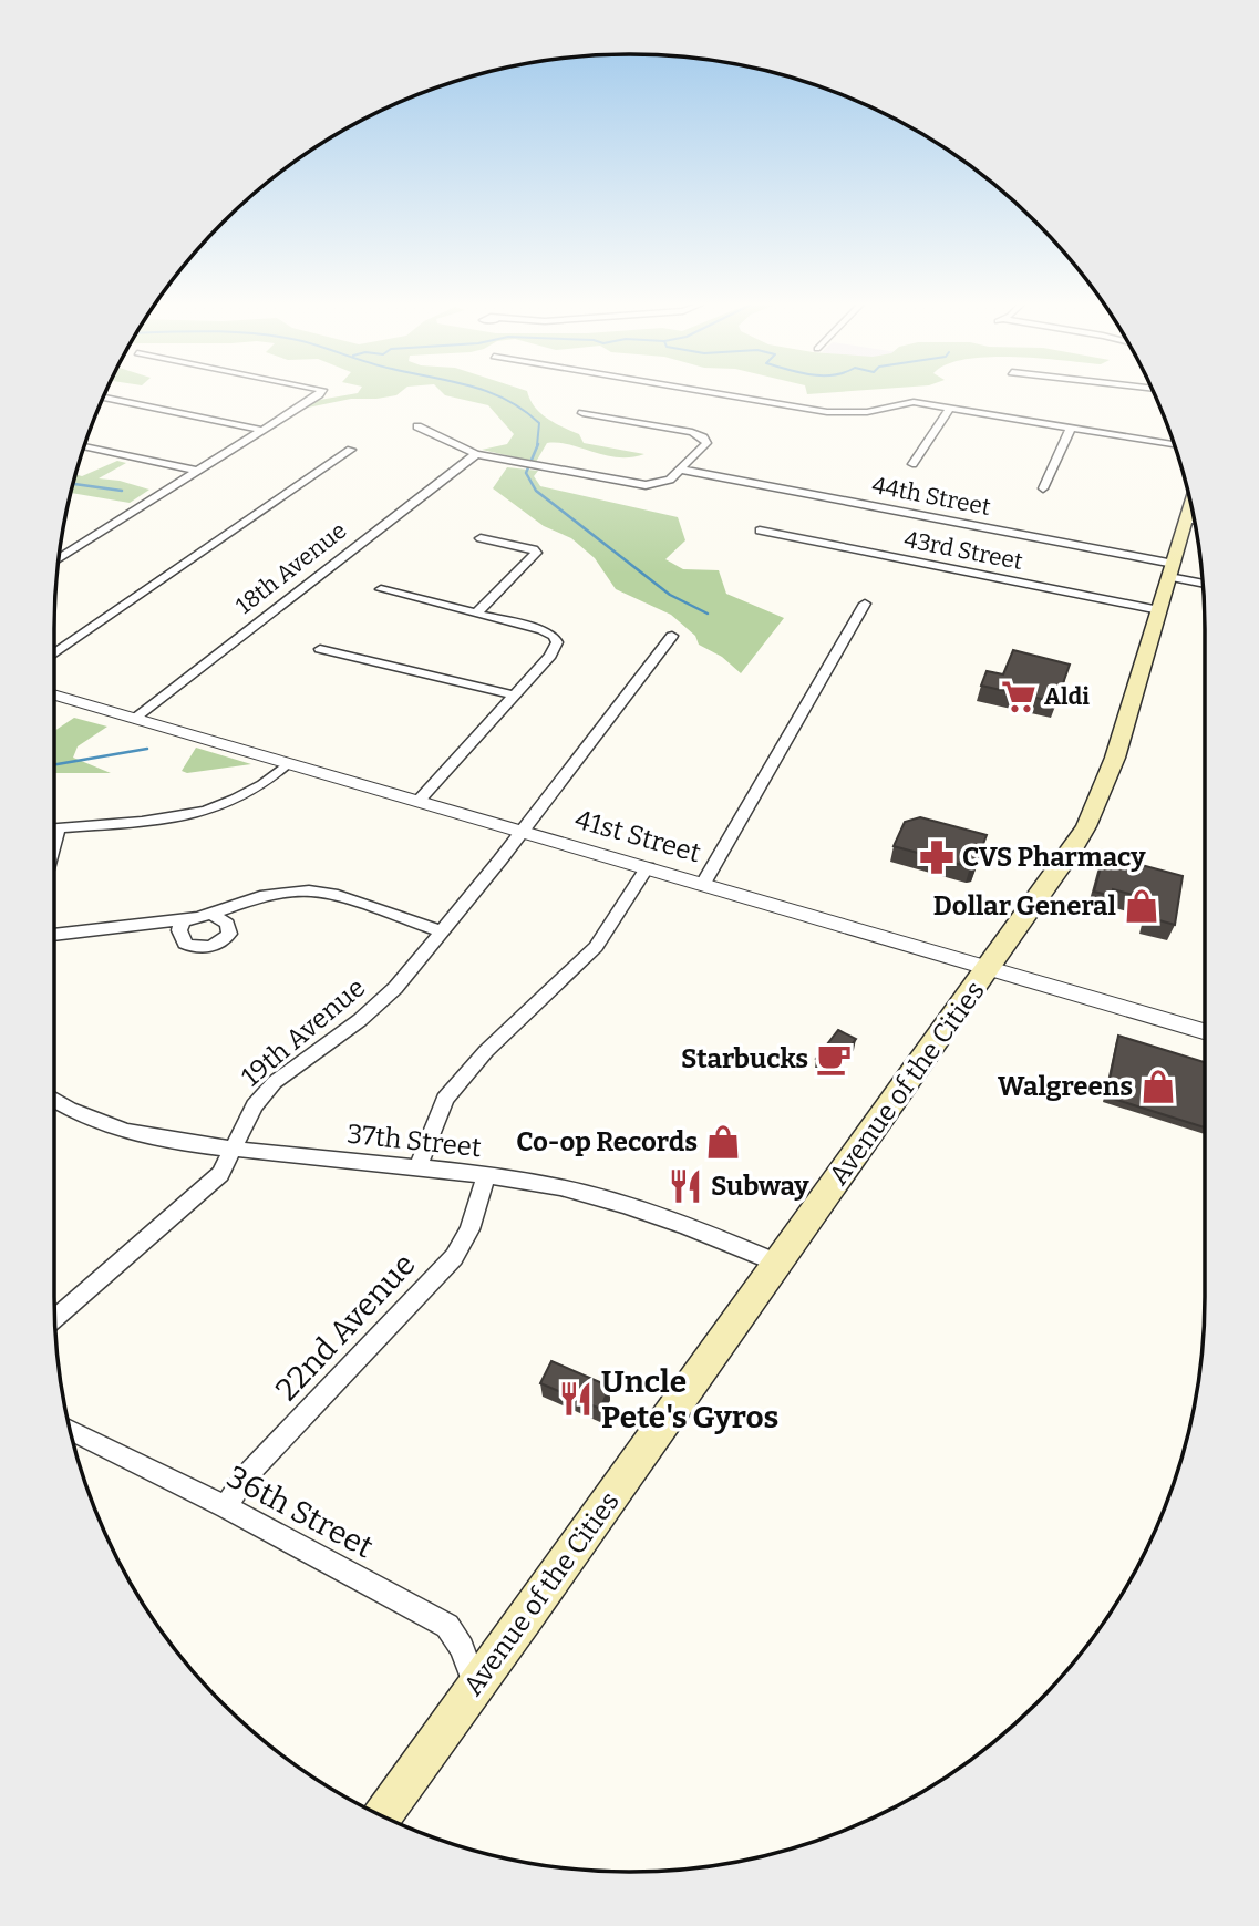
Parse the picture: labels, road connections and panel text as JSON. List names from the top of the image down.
{
  "streets": {
    "main road": ["Avenue of the Cities"],
    "street": [
      "44th Street",
      "43rd Street",
      "18th Avenue",
      "41st Street",
      "19th Avenue",
      "37th Street",
      "22nd Avenue",
      "36th Street"
    ]
  },
  "crossings": [
    ["44th Street", "Avenue of the Cities"],
    ["43rd Street", "Avenue of the Cities"],
    ["18th Avenue", "41st Street"],
    ["41st Street", "19th Avenue"],
    ["41st Street", "Avenue of the Cities"],
    ["19th Avenue", "37th Street"],
    ["Avenue of the Cities", "37th Street"],
    ["Avenue of the Cities", "36th Street"],
    ["37th Street", "22nd Avenue"],
    ["22nd Avenue", "36th Street"]
  ],
  "places": {
    "supermarket": ["Aldi"],
    "pharmacy": ["CVS Pharmacy"],
    "shop": ["Dollar General", "Walgreens", "Co-op Records"],
    "cafe": ["Starbucks"],
    "restaurant": ["Subway", "Uncle Pete's Gyros"]
  }
}
